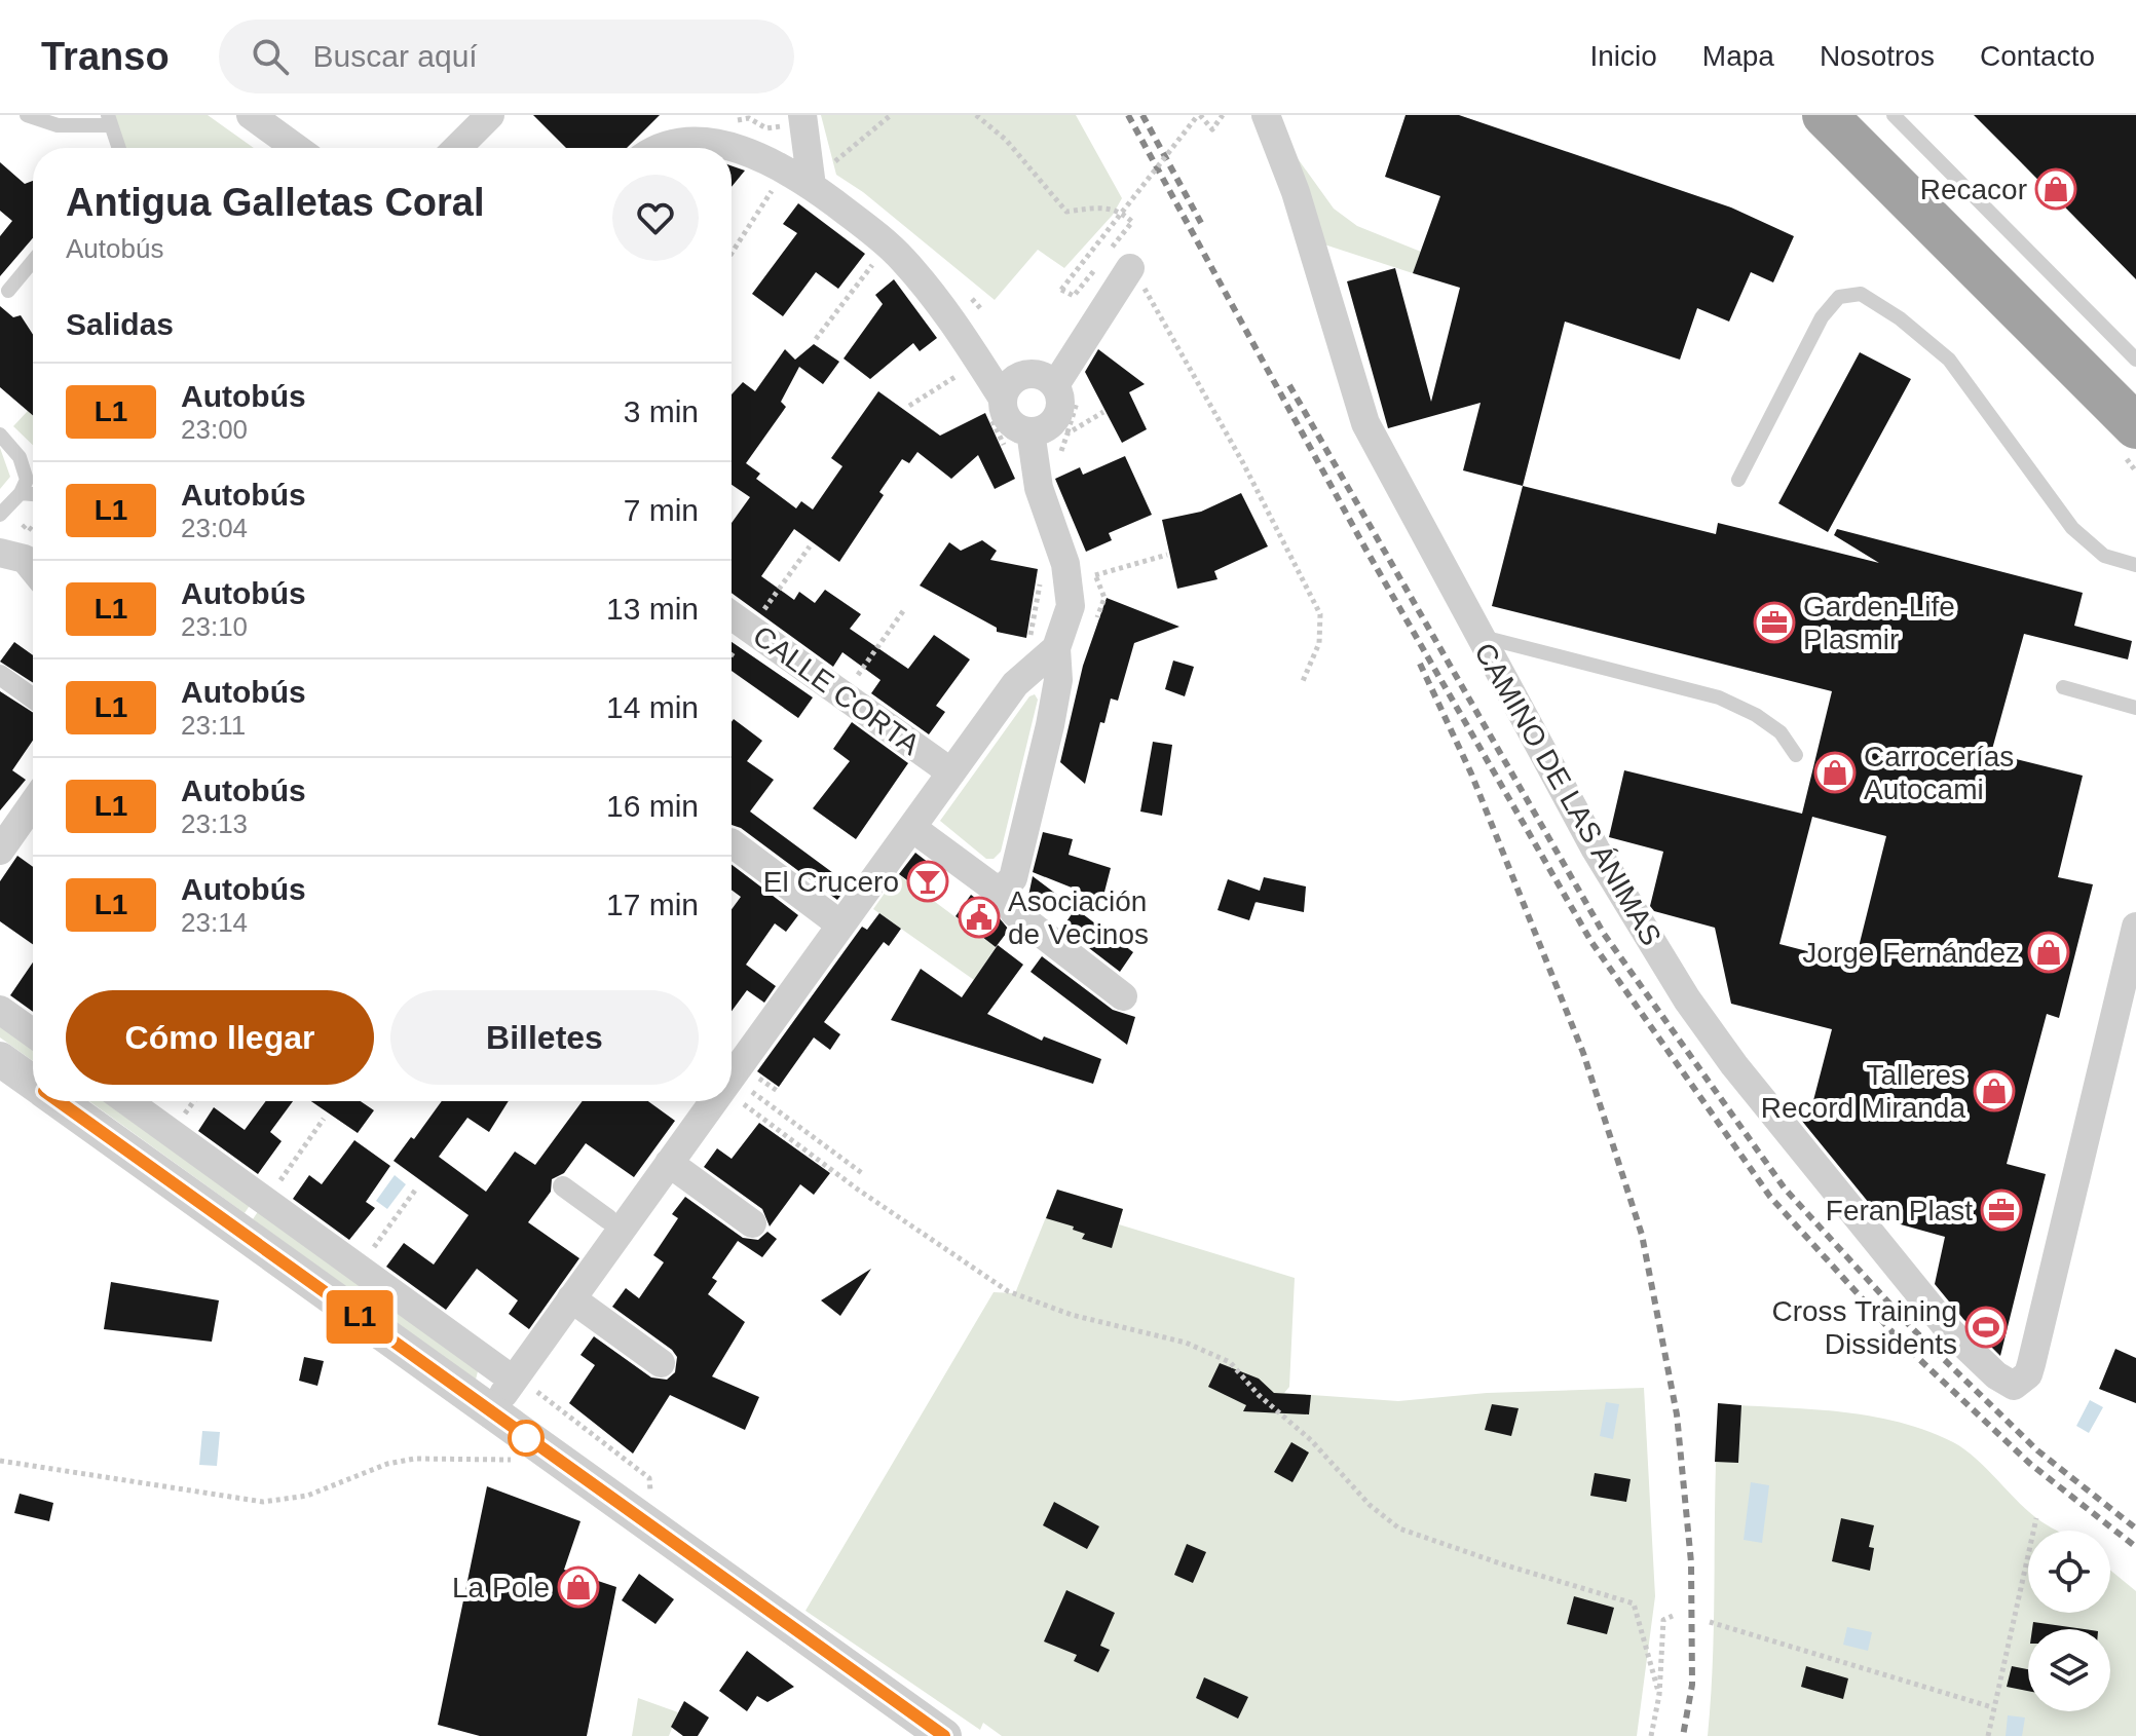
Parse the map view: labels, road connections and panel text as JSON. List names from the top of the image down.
{
  "streets": {
    "street": ["CALLE CORTA", "CAMINO DE LAS ÁNIMAS"]
  },
  "places": {
    "shop": [
      "Recacor",
      "Carrocerías Autocami",
      "Jorge Fernández",
      "Talleres Record Miranda",
      "La Pole"
    ],
    "office": ["Garden-Life Plasmir", "Feran Plast"],
    "bar": ["El Crucero"],
    "public building": ["Asociación de Vecinos"],
    "sports": ["Cross Training Dissidents"]
  },
  "lines": ["bus line L1"],
  "page": {
    "header": "Transo",
    "search": "Buscar aquí",
    "nav": [
      "Inicio",
      "Mapa",
      "Nosotros",
      "Contacto"
    ],
    "on_map": "L1",
    "heading": [
      ["Antigua Galletas Coral", "Autobús"],
      "Salidas"
    ],
    "list": [
      {
        "mark": "L1",
        "name": "Autobús",
        "note": "23:00",
        "value": "3 min"
      },
      {
        "mark": "L1",
        "name": "Autobús",
        "note": "23:04",
        "value": "7 min"
      },
      {
        "mark": "L1",
        "name": "Autobús",
        "note": "23:10",
        "value": "13 min"
      },
      {
        "mark": "L1",
        "name": "Autobús",
        "note": "23:11",
        "value": "14 min"
      },
      {
        "mark": "L1",
        "name": "Autobús",
        "note": "23:13",
        "value": "16 min"
      },
      {
        "mark": "L1",
        "name": "Autobús",
        "note": "23:14",
        "value": "17 min"
      }
    ],
    "buttons": ["Cómo llegar", "Billetes"]
  }
}
